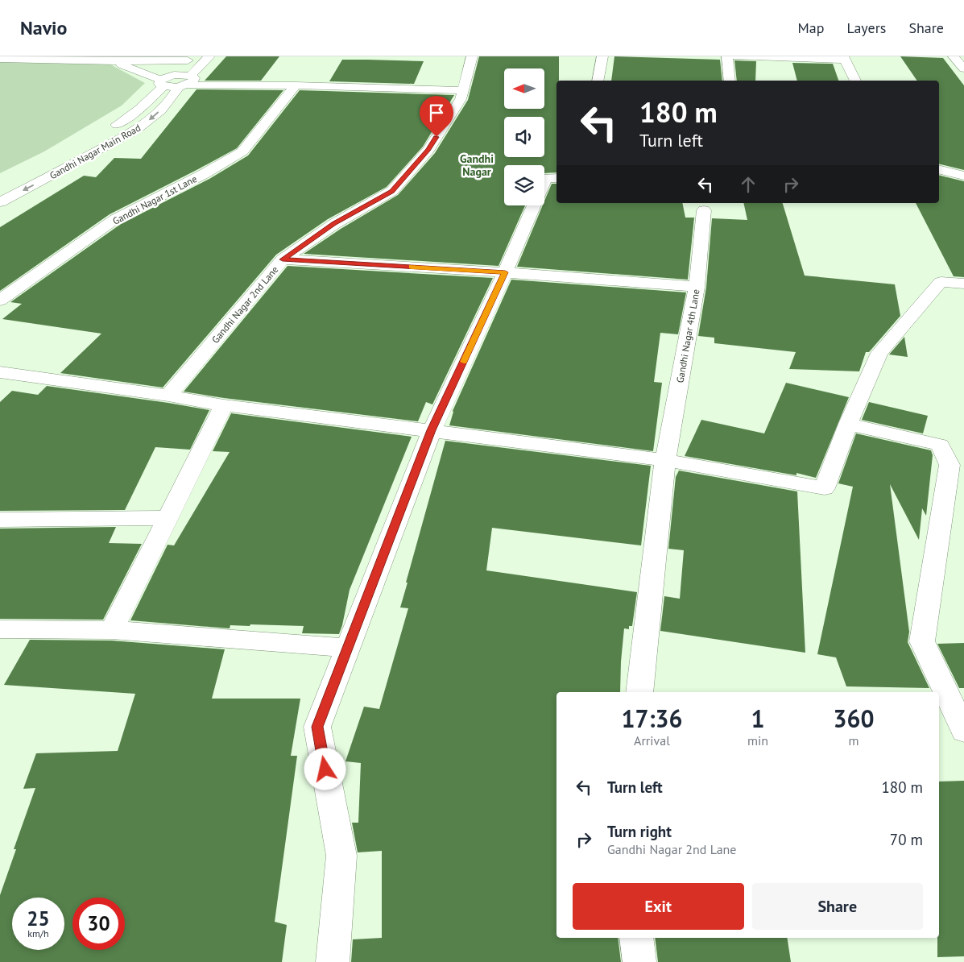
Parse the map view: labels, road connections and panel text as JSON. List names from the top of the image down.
{
  "streets": {
    "street": [
      "Gandhi Nagar Main Road",
      "Gandhi Nagar 1st Lane",
      "Gandhi Nagar 2nd Lane",
      "Gandhi Nagar 4th Lane"
    ]
  },
  "districts": ["Gandhi Nagar"],
  "north": "left",
  "page": {
    "header": "Navio",
    "nav": ["Map", "Layers", "Share"],
    "turn": ["180 m", "Turn left"],
    "eta": [
      "17:36",
      "Arrival",
      "1",
      "min",
      "360",
      "m"
    ],
    "list": [
      {
        "name": "Turn left",
        "value": "180 m"
      },
      {
        "name": "Turn right",
        "note": "Gandhi Nagar 2nd Lane",
        "value": "70 m"
      }
    ],
    "buttons": ["Exit", "Share"],
    "speed": "25 km/h",
    "limit": "30"
  }
}
